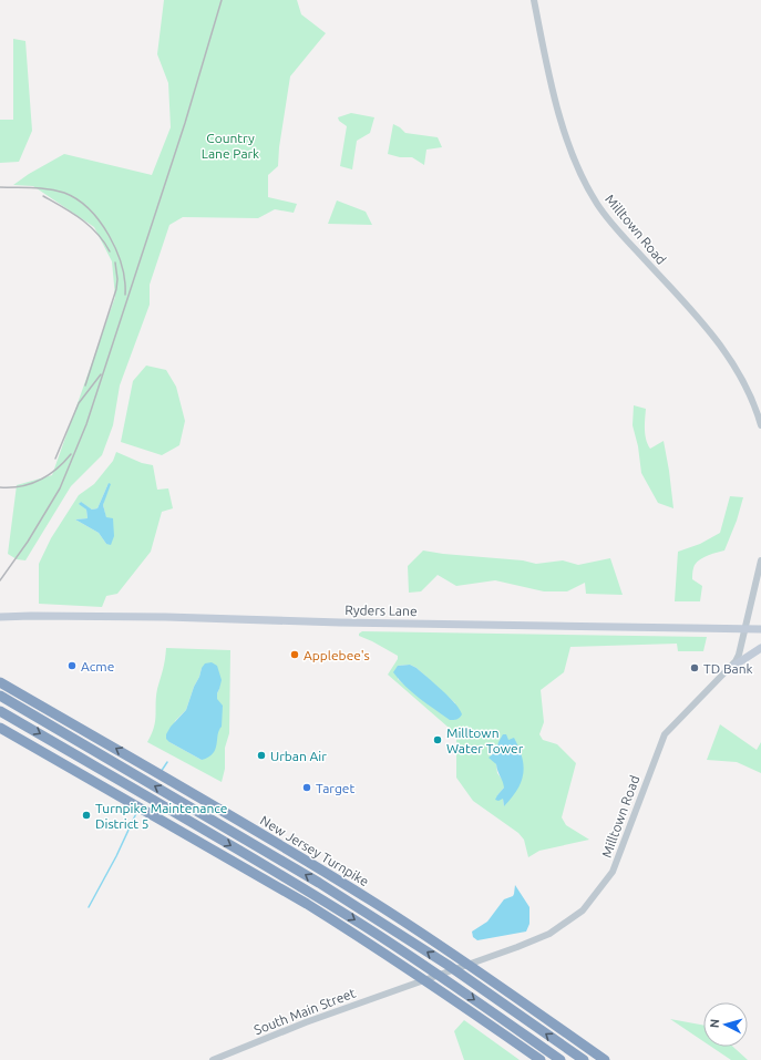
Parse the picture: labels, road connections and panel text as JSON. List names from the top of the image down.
{
  "streets": {
    "highway": ["New Jersey Turnpike"],
    "main road": ["Ryders Lane"],
    "street": ["Milltown Road", "South Main Street"]
  },
  "crossings": [
    ["Milltown Road", "Ryders Lane"],
    ["Milltown Road", "South Main Street"]
  ],
  "parks": ["Country Lane Park"],
  "places": [
    "Applebee's",
    "Acme",
    "TD Bank",
    "Milltown Water Tower",
    "Urban Air",
    "Target",
    "Turnpike Maintenance District 5"
  ],
  "north": "left"
}
